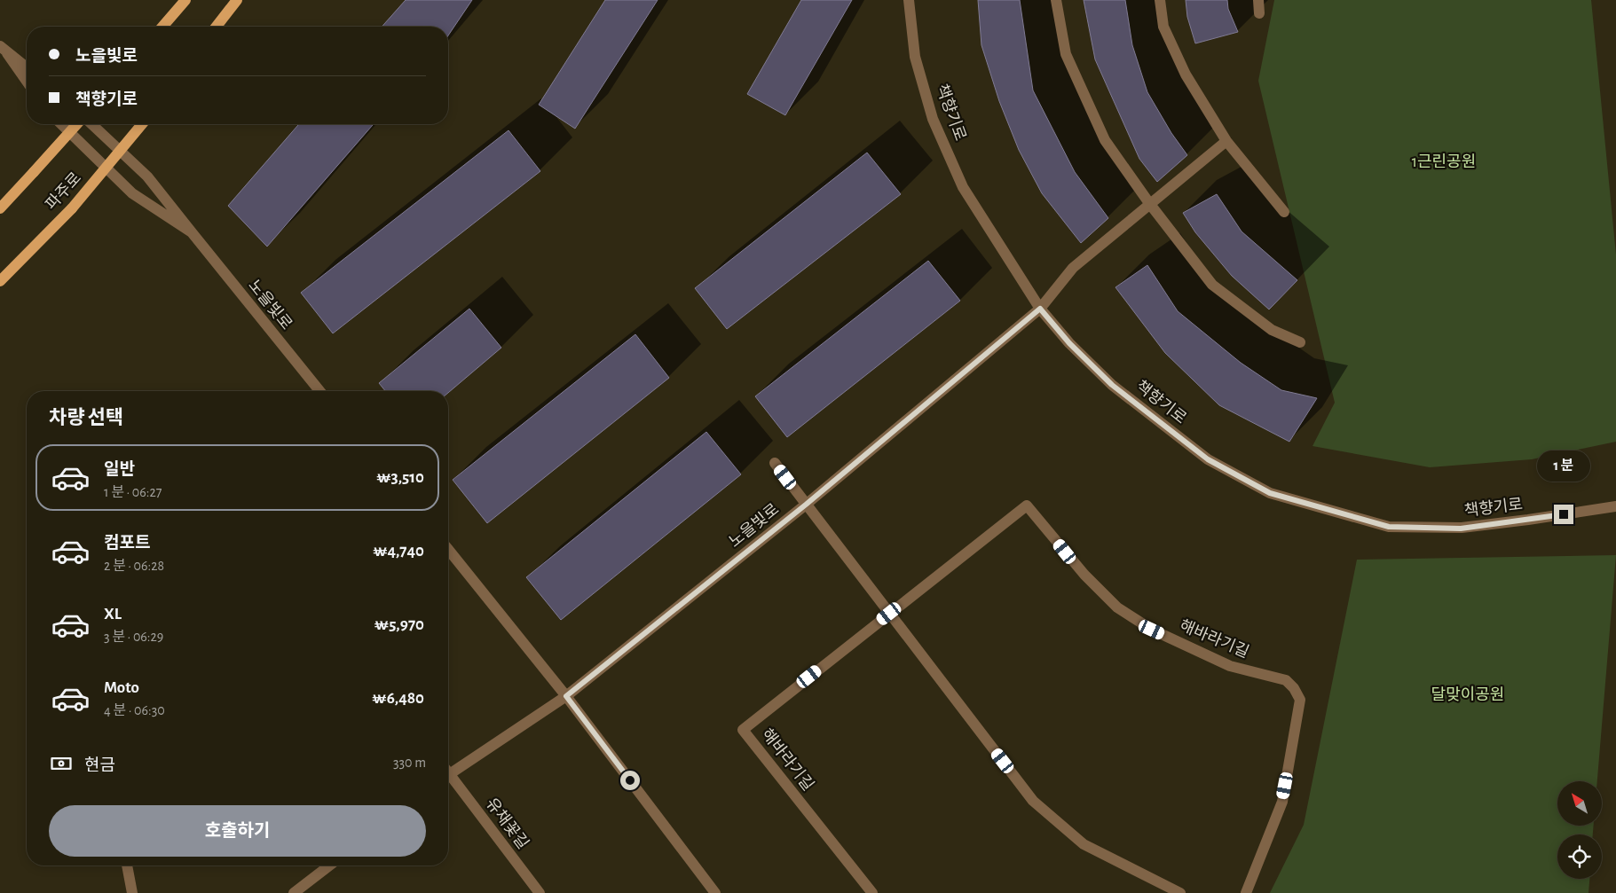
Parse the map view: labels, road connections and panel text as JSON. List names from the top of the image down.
{
  "streets": {
    "main road": ["파주로"],
    "street": [
      "책향기로",
      "노을빛로",
      "해바라기길",
      "유채꽃길"
    ]
  },
  "crossings": [
    ["책향기로", "노을빛로"],
    ["노을빛로", "유채꽃길"]
  ],
  "parks": ["1근린공원", "달맞이공원"],
  "north": "top left",
  "page": {
    "banner": ["노을빛로", "책향기로"],
    "heading": "차량 선택",
    "list": [
      {
        "name": "일반",
        "note": "1 분 · 06:27",
        "value": "₩3,510"
      },
      {
        "name": "컴포트",
        "note": "2 분 · 06:28",
        "value": "₩4,740"
      },
      {
        "name": "XL",
        "note": "3 분 · 06:29",
        "value": "₩5,970"
      },
      {
        "name": "Moto",
        "note": "4 분 · 06:30",
        "value": "₩6,480"
      }
    ],
    "bubble": "1 분",
    "pay": ["현금", "330 m"],
    "buttons": "호출하기"
  }
}
